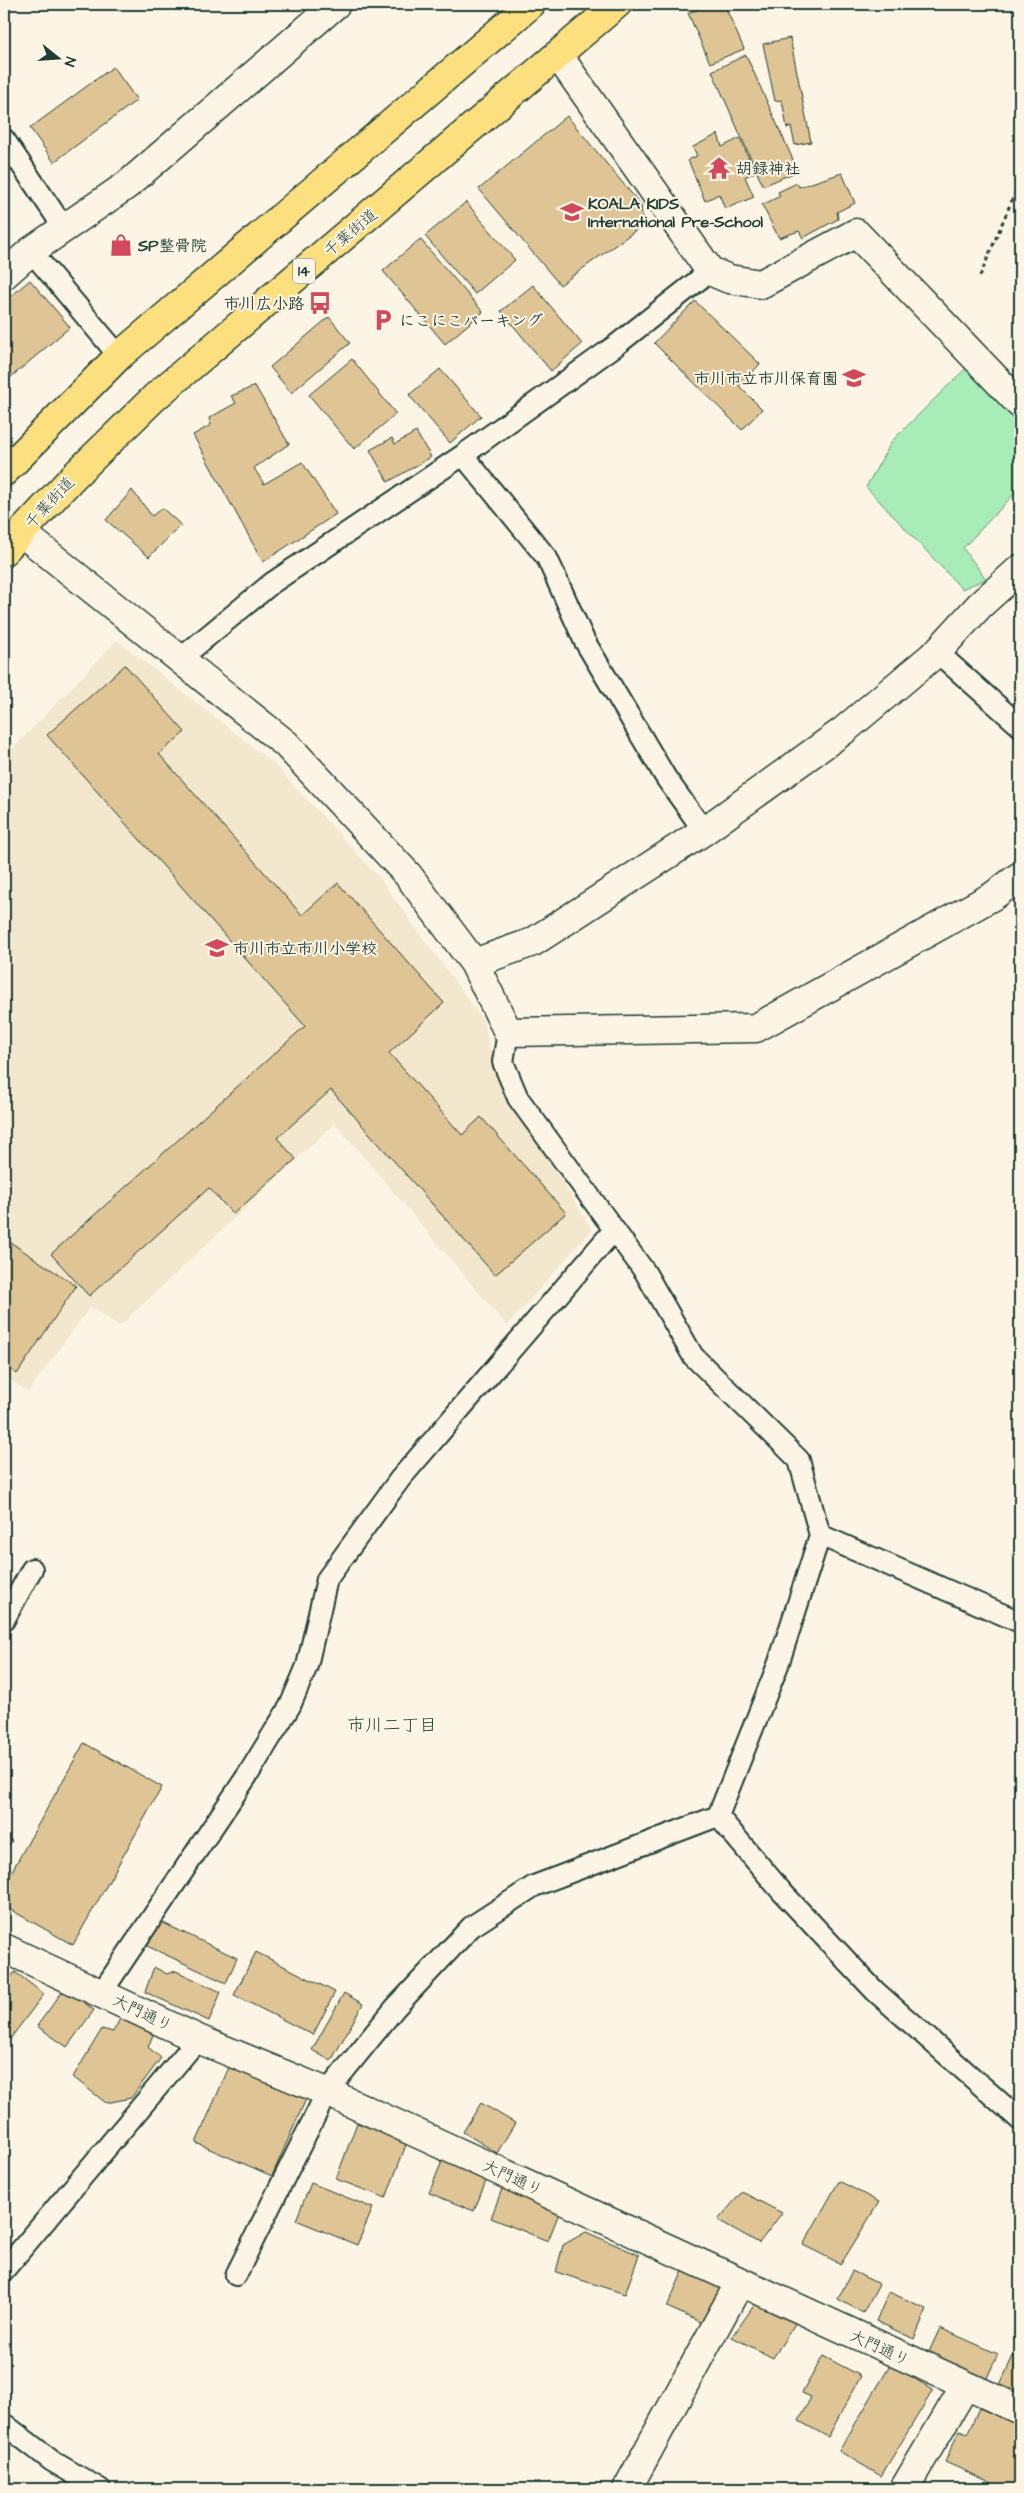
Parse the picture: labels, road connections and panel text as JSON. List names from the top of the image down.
{
  "streets": {
    "highway": ["千葉街道", "14"],
    "street": ["大門通り"]
  },
  "districts": ["市川二丁目"],
  "places": {
    "temple": ["胡録神社"],
    "school or university": ["KOALA KIDS International Pre-School", "市川市立市川保育園", "市川市立市川小学校"],
    "shop": ["SP整骨院"],
    "bus stop": ["市川広小路"],
    "parking": ["にこにこパーキング"]
  },
  "north": "right"
}
